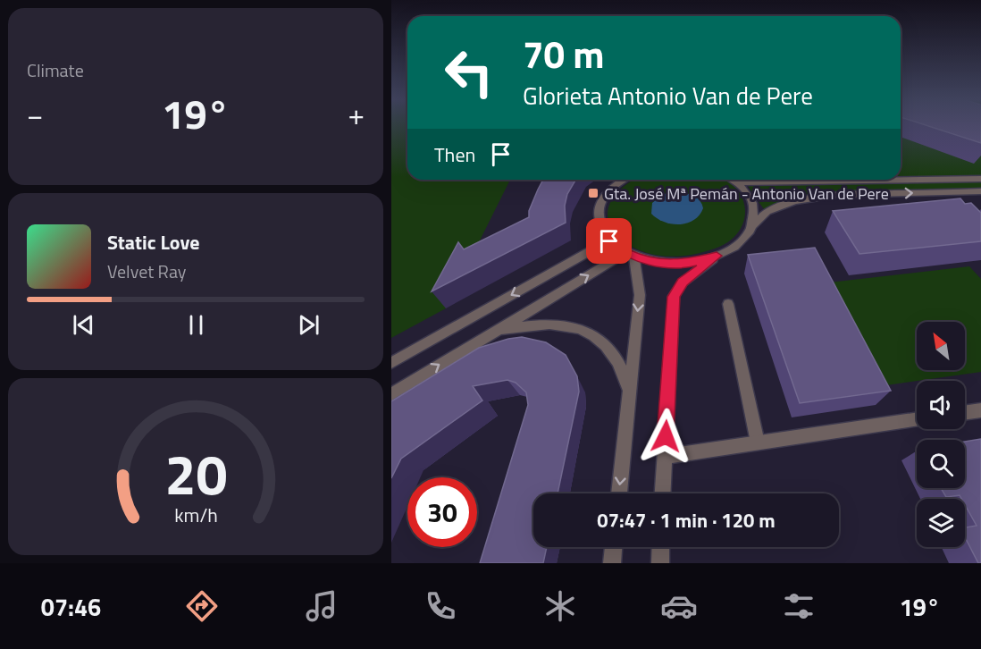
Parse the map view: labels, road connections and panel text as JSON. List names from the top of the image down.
{
  "places": {
    "transit": ["Gta. José Mª Pemán - Antonio Van de Pere"]
  },
  "north": "top left",
  "page": {
    "tile": "Climate",
    "turn": ["70 m", "Glorieta Antonio Van de Pere"],
    "heat": ["−", "19°", "+"],
    "then": "Then",
    "song": ["Static Love", "Velvet Ray"],
    "limit": "30",
    "trip": "07:47 · 1 min · 120 m",
    "tabs": ["07:46", "19°"],
    "gauge": ["20", "km/h"]
  }
}
